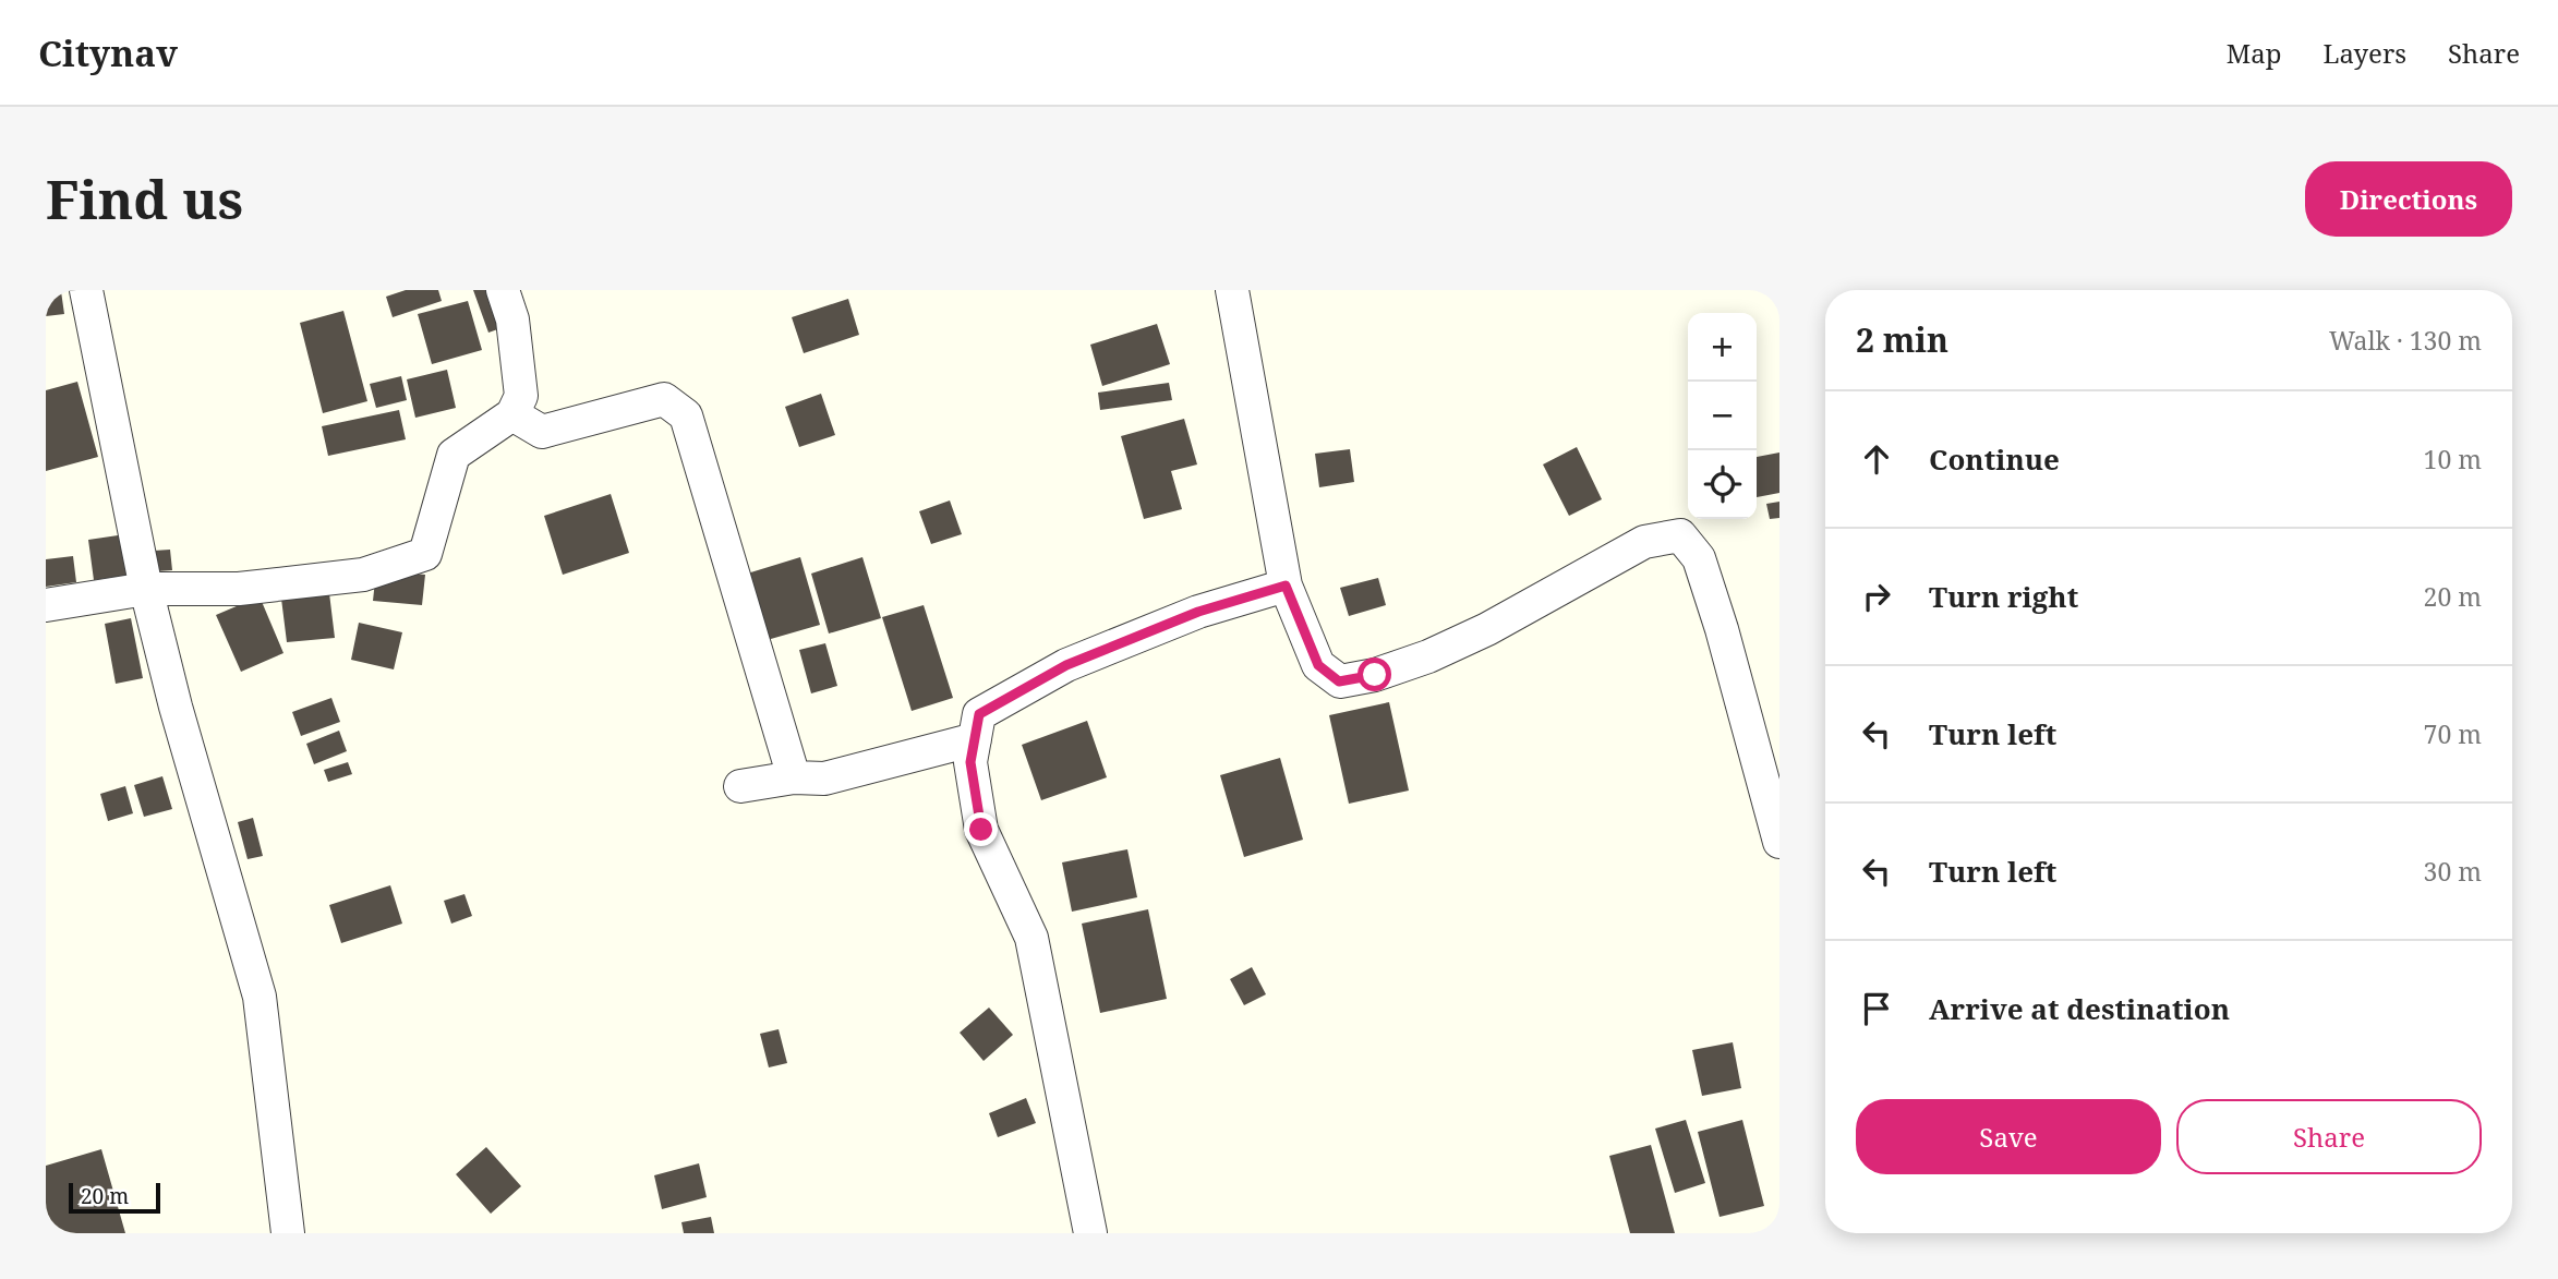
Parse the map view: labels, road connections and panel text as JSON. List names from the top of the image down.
{
  "scale_bar": "20 m",
  "page": {
    "header": "Citynav",
    "nav": ["Map", "Layers", "Share"],
    "buttons": [
      "Directions",
      ["Save", "Share"]
    ],
    "title": "Find us",
    "heading": ["2 min", "Walk · 130 m"],
    "map_buttons": ["+", "−"],
    "list": [
      ["Continue", "10 m"],
      ["Turn right", "20 m"],
      ["Turn left", "70 m"],
      ["Turn left", "30 m"],
      "Arrive at destination"
    ],
    "scale": "20 m"
  }
}
